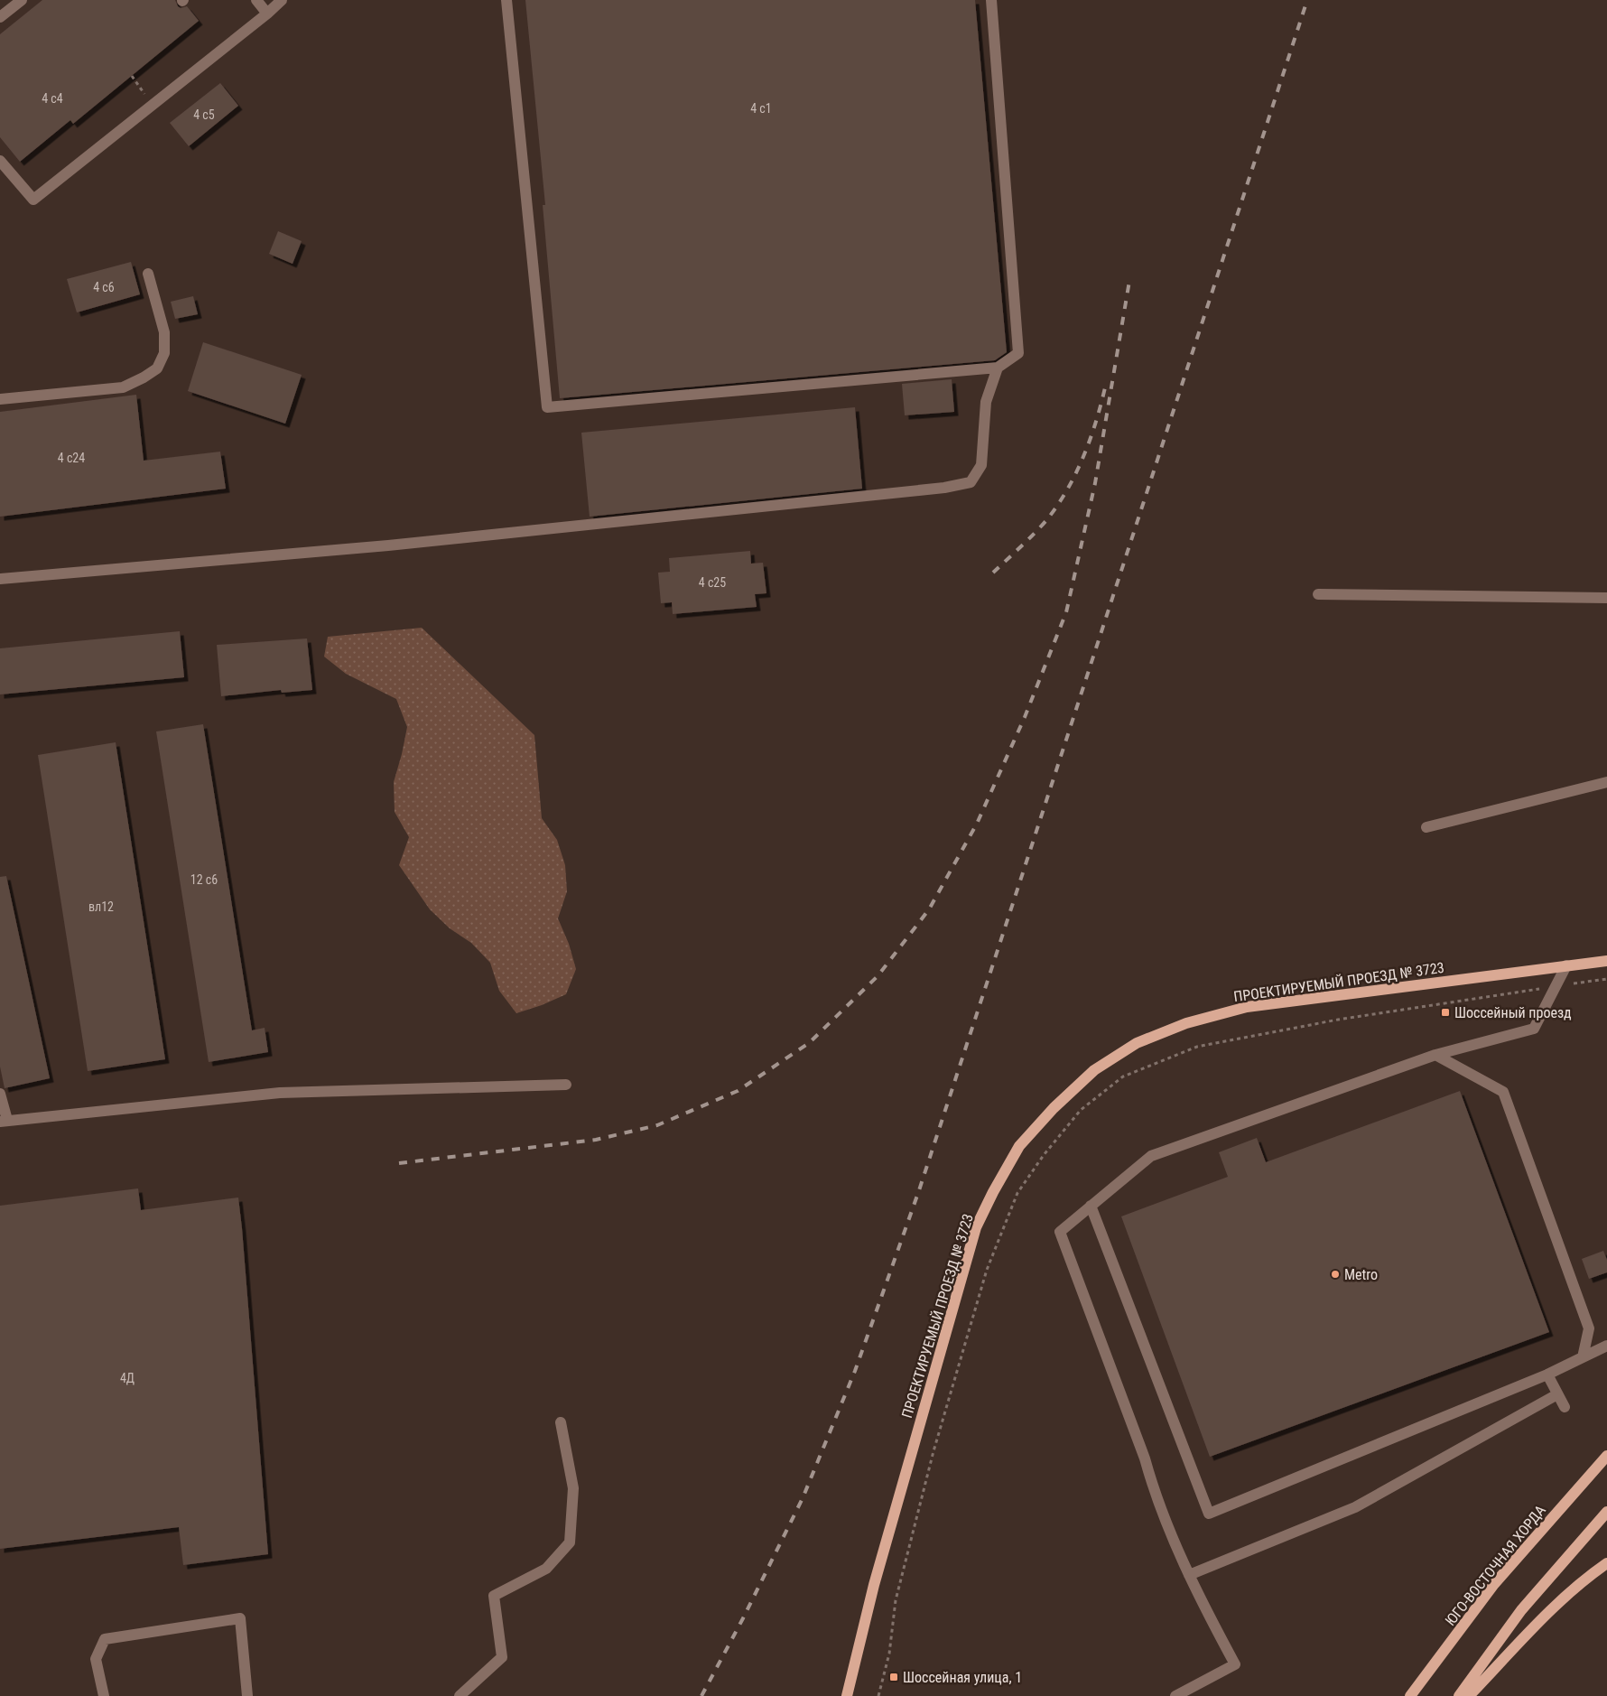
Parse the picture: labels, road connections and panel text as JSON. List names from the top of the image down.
{
  "streets": {
    "main road": ["ПРОЕКТИРУЕМЫЙ ПРОЕЗД № 3723", "ЮГО-ВОСТОЧНАЯ ХОРДА"]
  },
  "places": {
    "transit": ["Шоссейный проезд", "Шоссейная улица, 1"],
    "other": ["Metro"]
  },
  "house_numbers": [
    "4 с4",
    "4 с1",
    "4 с5",
    "4 с6",
    "4 с24",
    "4 с25",
    "12 с6",
    "вл12",
    "4Д"
  ]
}
